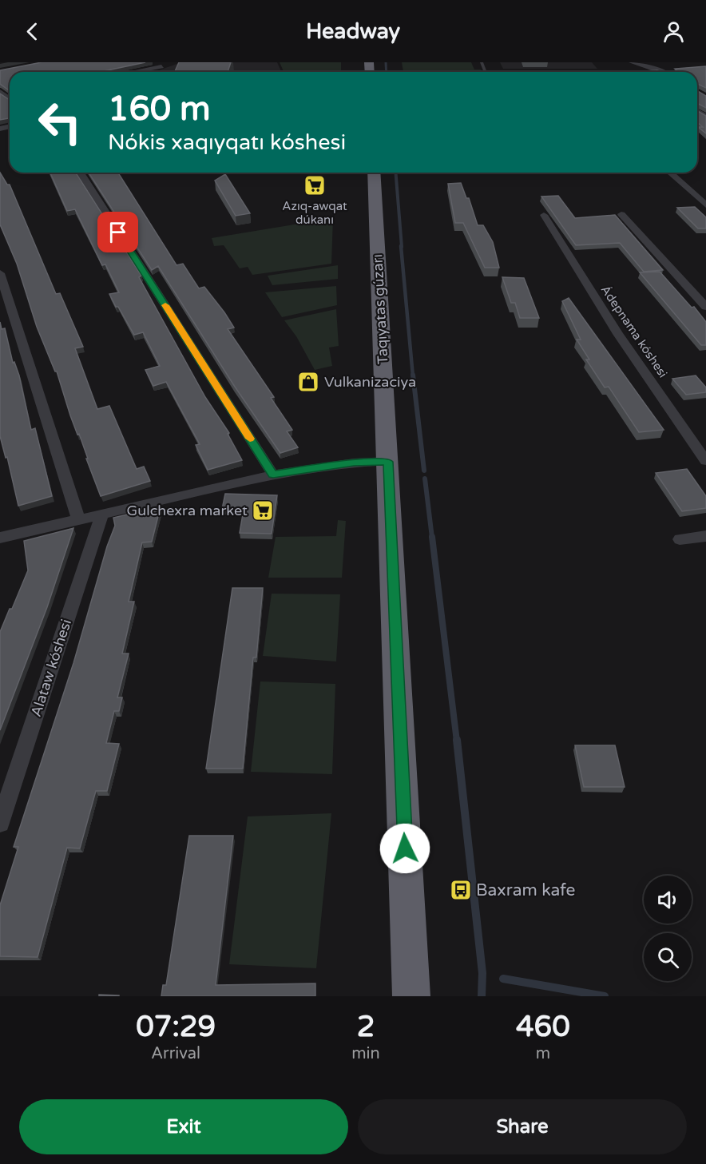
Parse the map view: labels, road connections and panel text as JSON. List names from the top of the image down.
{
  "streets": {
    "highway": ["Taqıyatas gúzarı"],
    "street": ["Ádepnama kóshesi", "Alataw kóshesi"]
  },
  "places": {
    "supermarket": ["Azıq-awqat dúkanı", "Gulchexra market"],
    "shop": ["Vulkanizaciya"],
    "bus stop": ["Baxram kafe"]
  },
  "page": {
    "header": "Headway",
    "turn": ["160 m", "Nókis xaqıyqatı kóshesi"],
    "eta": [
      "07:29",
      "Arrival",
      "2",
      "min",
      "460",
      "m"
    ],
    "buttons": ["Exit", "Share"]
  }
}
